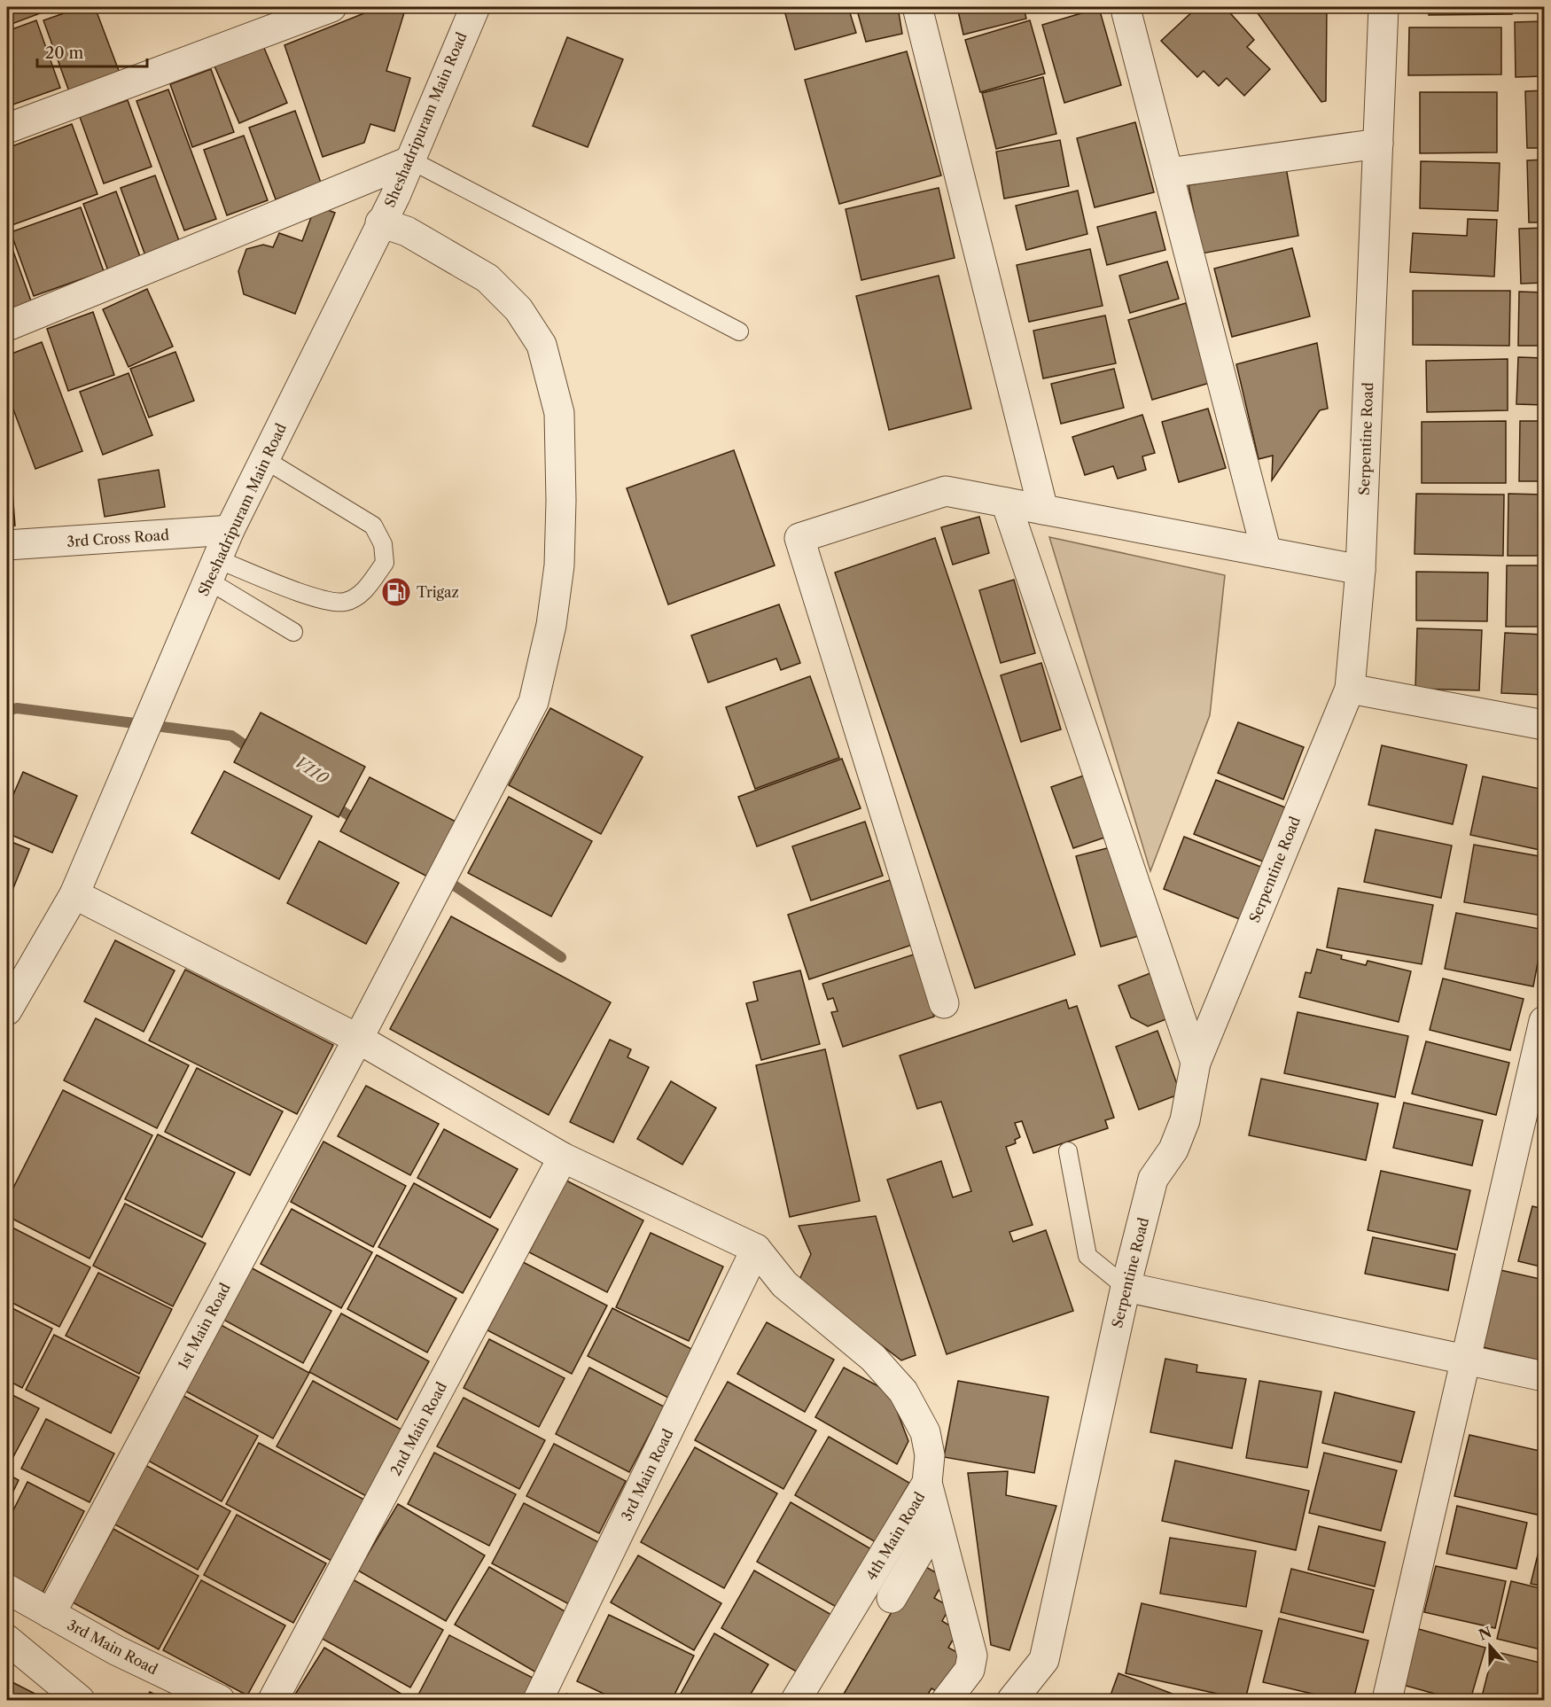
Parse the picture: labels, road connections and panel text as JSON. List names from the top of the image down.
{
  "streets": {
    "street": [
      "Sheshadripuram Main Road",
      "Serpentine Road",
      "3rd Cross Road",
      "1st Main Road",
      "2nd Main Road",
      "3rd Main Road",
      "4th Main Road"
    ]
  },
  "crossings": [
    ["Sheshadripuram Main Road", "3rd Cross Road"],
    ["Sheshadripuram Main Road", "1st Main Road"],
    ["1st Main Road", "3rd Main Road"],
    ["3rd Main Road", "4th Main Road"]
  ],
  "water": ["V110"],
  "places": {
    "fuel station": ["Trigaz"]
  },
  "scale_bar": "20 m",
  "north": "top"
}
